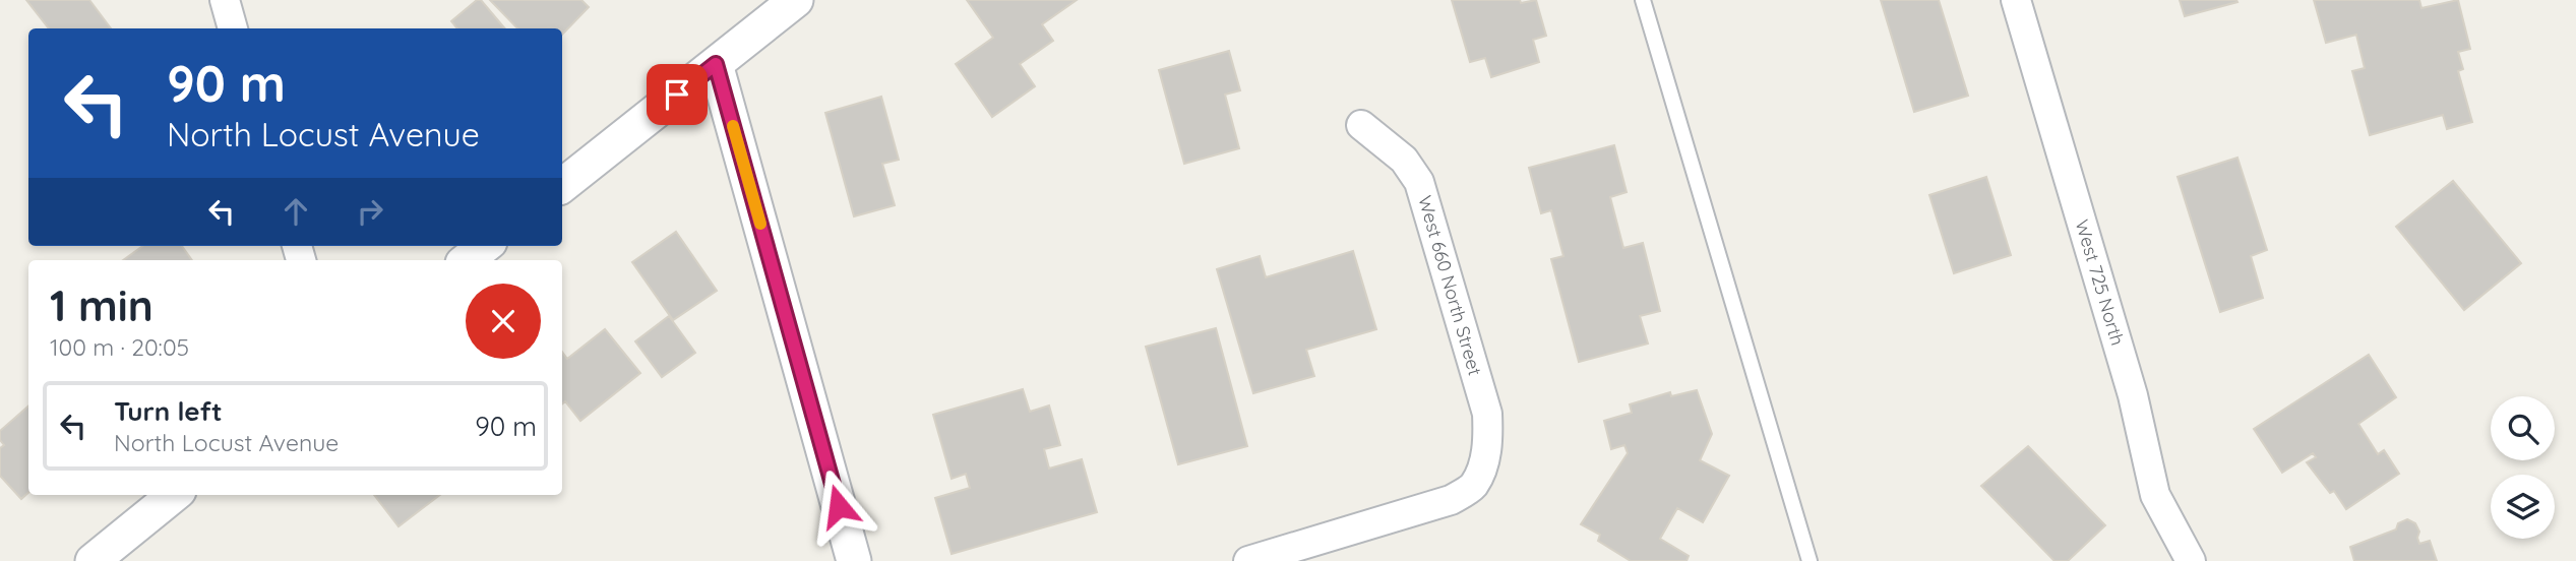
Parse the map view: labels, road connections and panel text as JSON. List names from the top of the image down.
{
  "streets": {
    "street": ["West 725 North", "West 660 North Street"]
  },
  "page": {
    "turn": ["90 m", "North Locust Avenue"],
    "heading": ["1 min", "100 m · 20:05"],
    "list": [
      {
        "name": "Turn left",
        "note": "North Locust Avenue",
        "value": "90 m"
      }
    ]
  }
}
